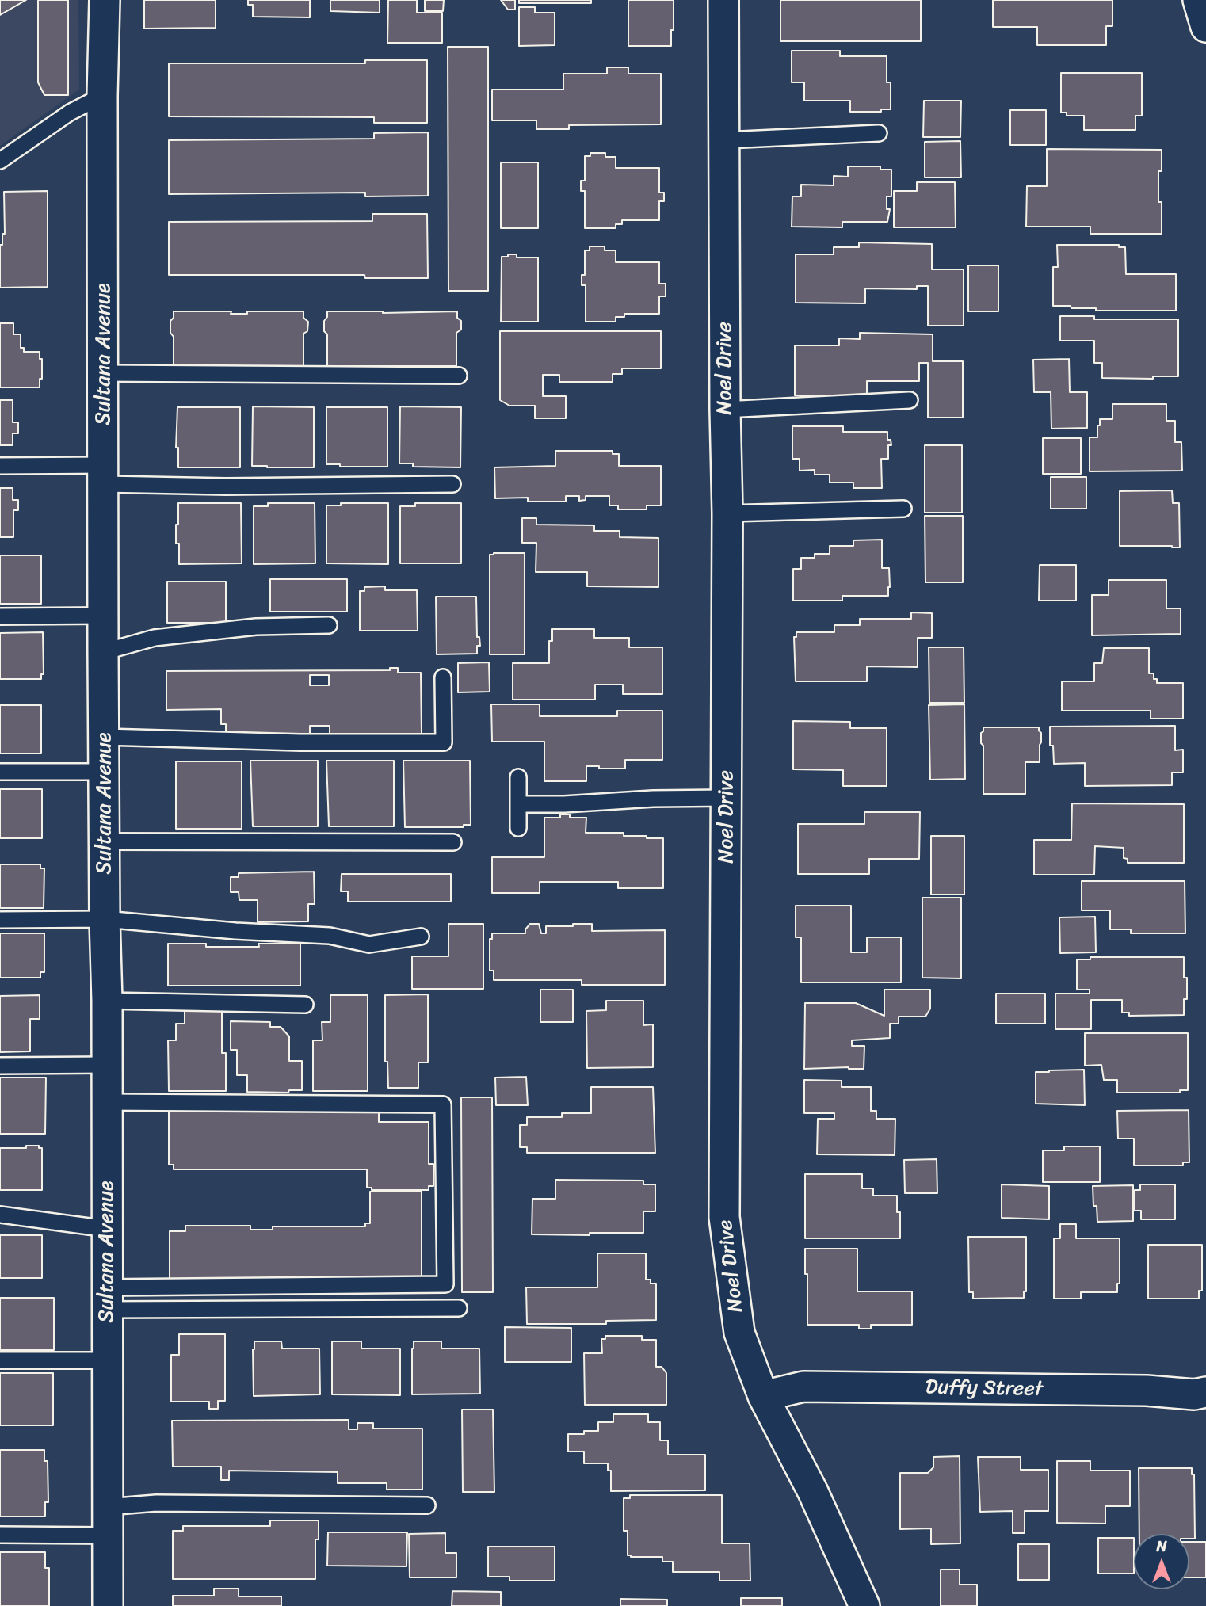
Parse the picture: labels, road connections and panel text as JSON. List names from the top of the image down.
{
  "streets": {
    "street": ["Sultana Avenue", "Noel Drive", "Duffy Street"]
  },
  "crossings": [
    ["Noel Drive", "Duffy Street"]
  ],
  "north": "top"
}
